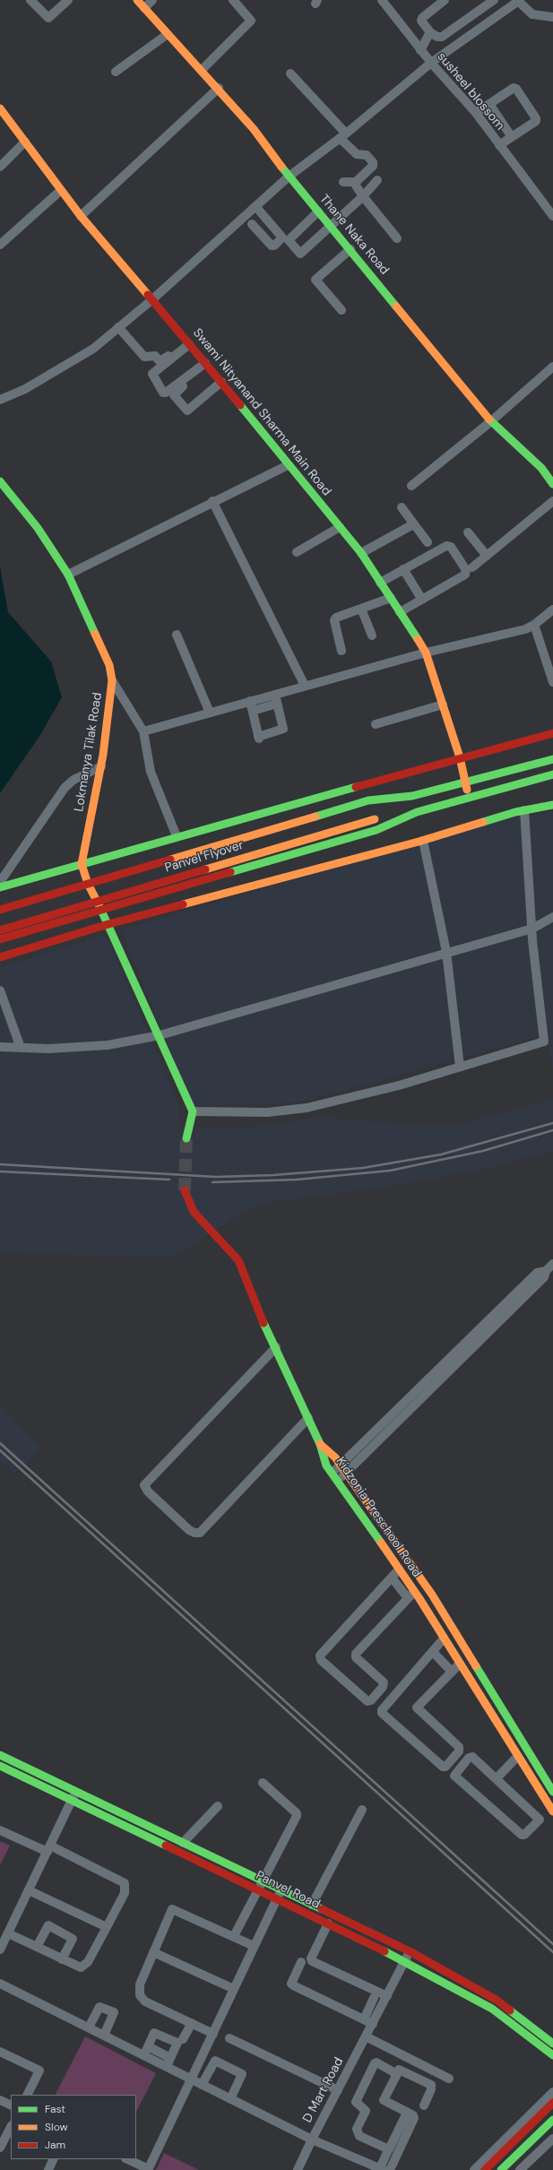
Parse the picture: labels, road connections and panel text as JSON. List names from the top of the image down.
{
  "streets": {
    "main road": [
      "Thane Naka Road",
      "Swami Nityanand Sharma Main Road",
      "Lokmanya Tilak Road",
      "Panvel Flyover",
      "Kidzonia Preschool Road",
      "Panvel Road"
    ],
    "street": ["susheel blossom", "D Mart Road"]
  },
  "crossings": [
    ["Panvel Road", "D Mart Road"]
  ],
  "legend": ["Fast", "Slow", "Jam"]
}
